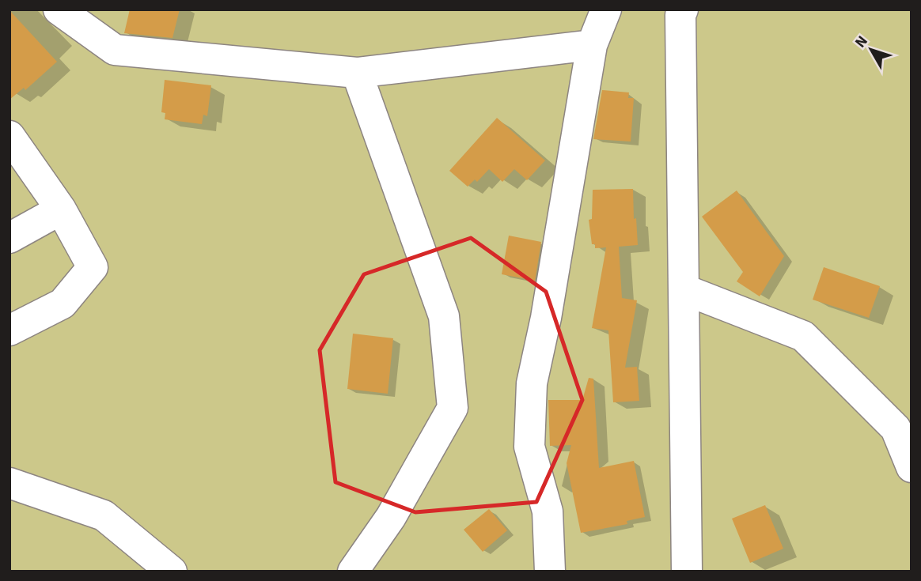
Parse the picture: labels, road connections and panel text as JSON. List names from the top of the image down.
{
  "north": "top left"
}
